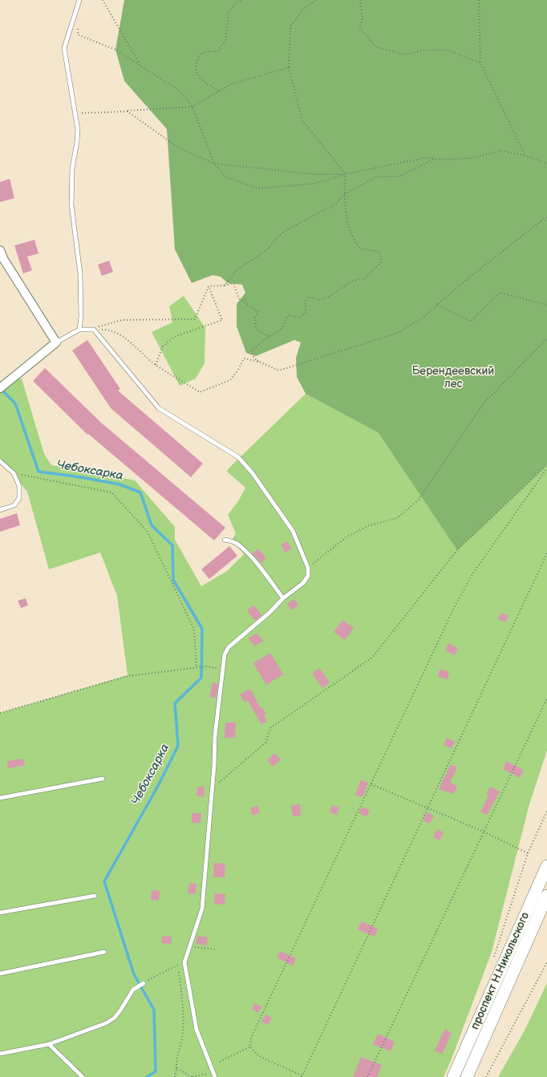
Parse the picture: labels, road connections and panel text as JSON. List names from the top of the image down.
{
  "streets": {
    "main road": ["проспект Н.Никольского"]
  },
  "water": ["Чебоксарка"],
  "parks": ["Берендеевский лес"]
}
